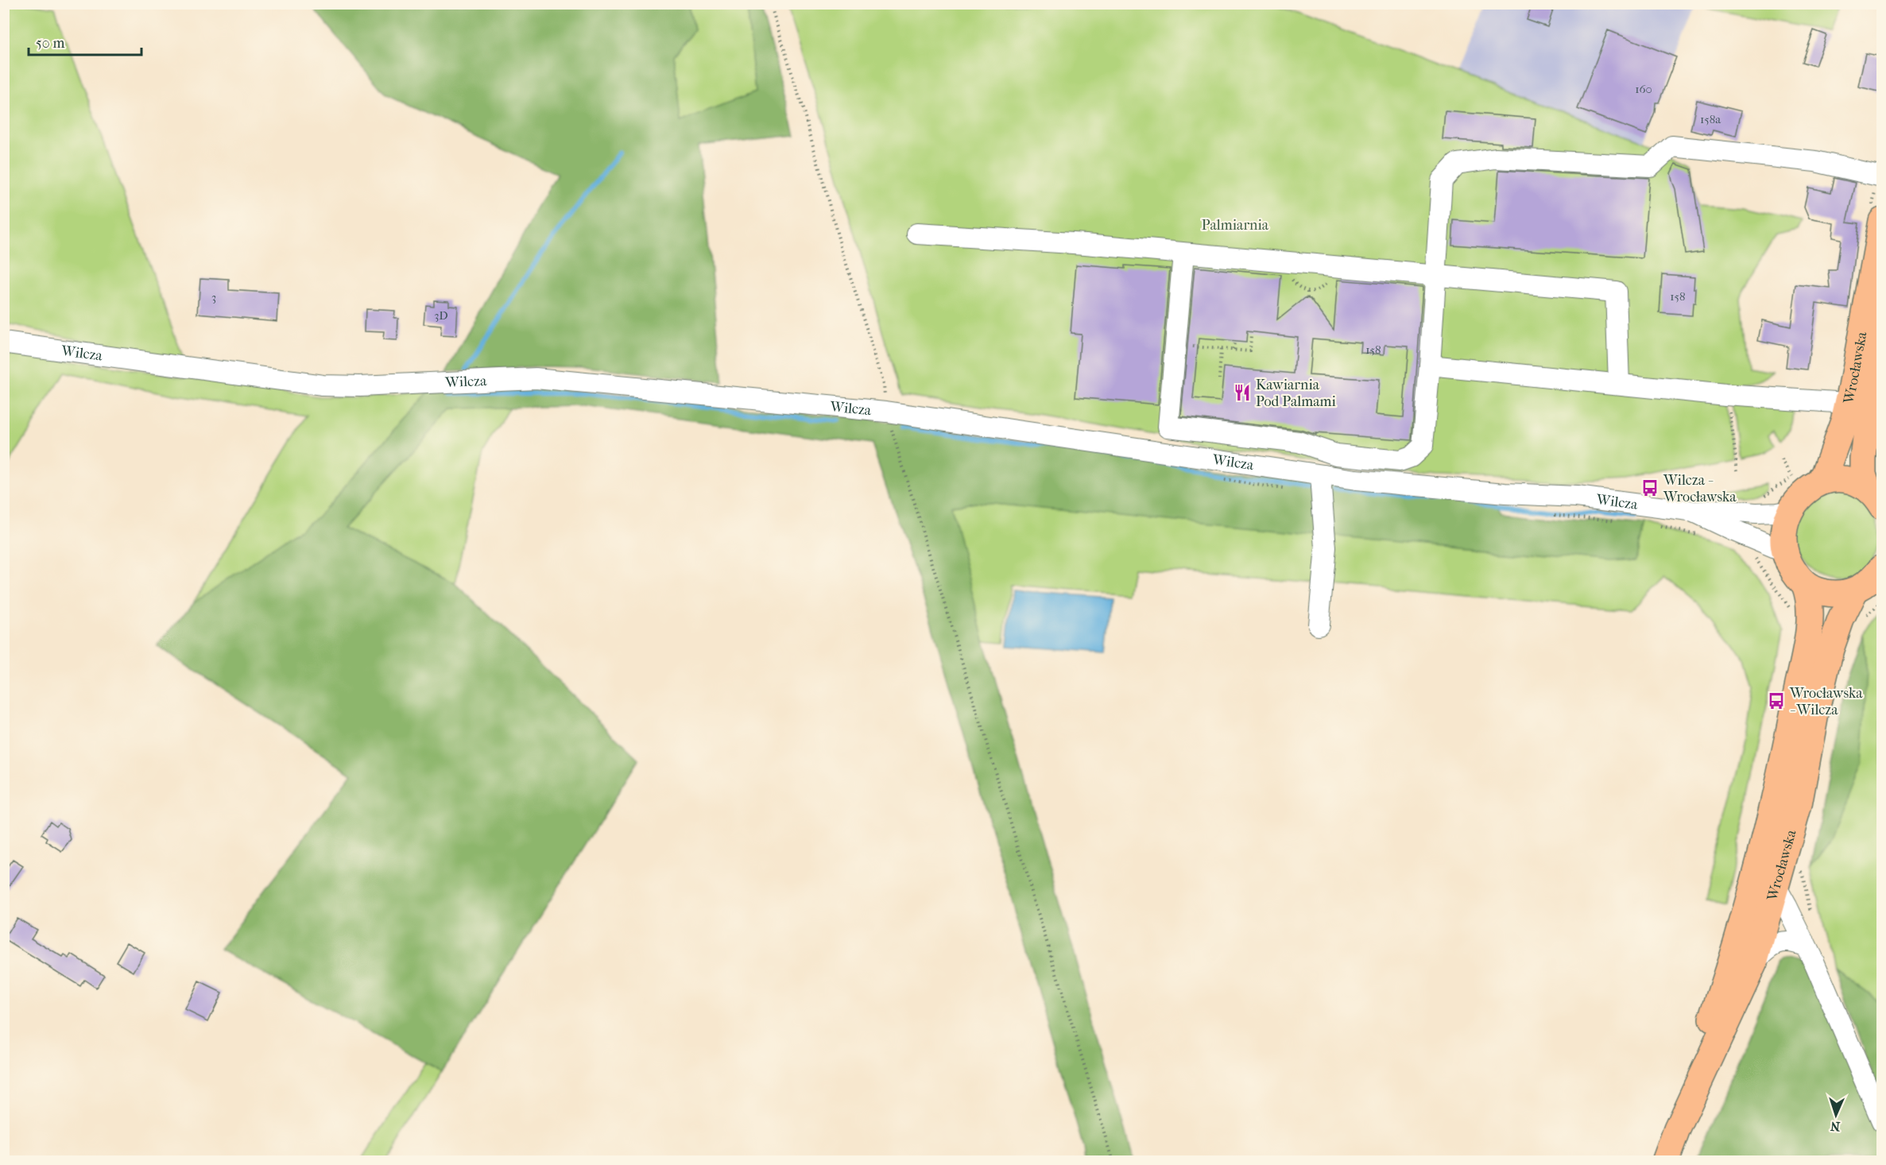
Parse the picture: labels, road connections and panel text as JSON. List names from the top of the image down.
{
  "streets": {
    "main road": ["Wrocławska"],
    "street": ["Wilcza"]
  },
  "parks": ["Palmiarnia"],
  "places": {
    "restaurant": ["Kawiarnia Pod Palmami"],
    "bus stop": ["Wilcza - Wrocławska", "Wrocławska - Wilcza"]
  },
  "house_numbers": [
    "160",
    "158a",
    "158",
    "3",
    "3D",
    "158"
  ],
  "scale_bar": "50 m",
  "north": "bottom"
}
